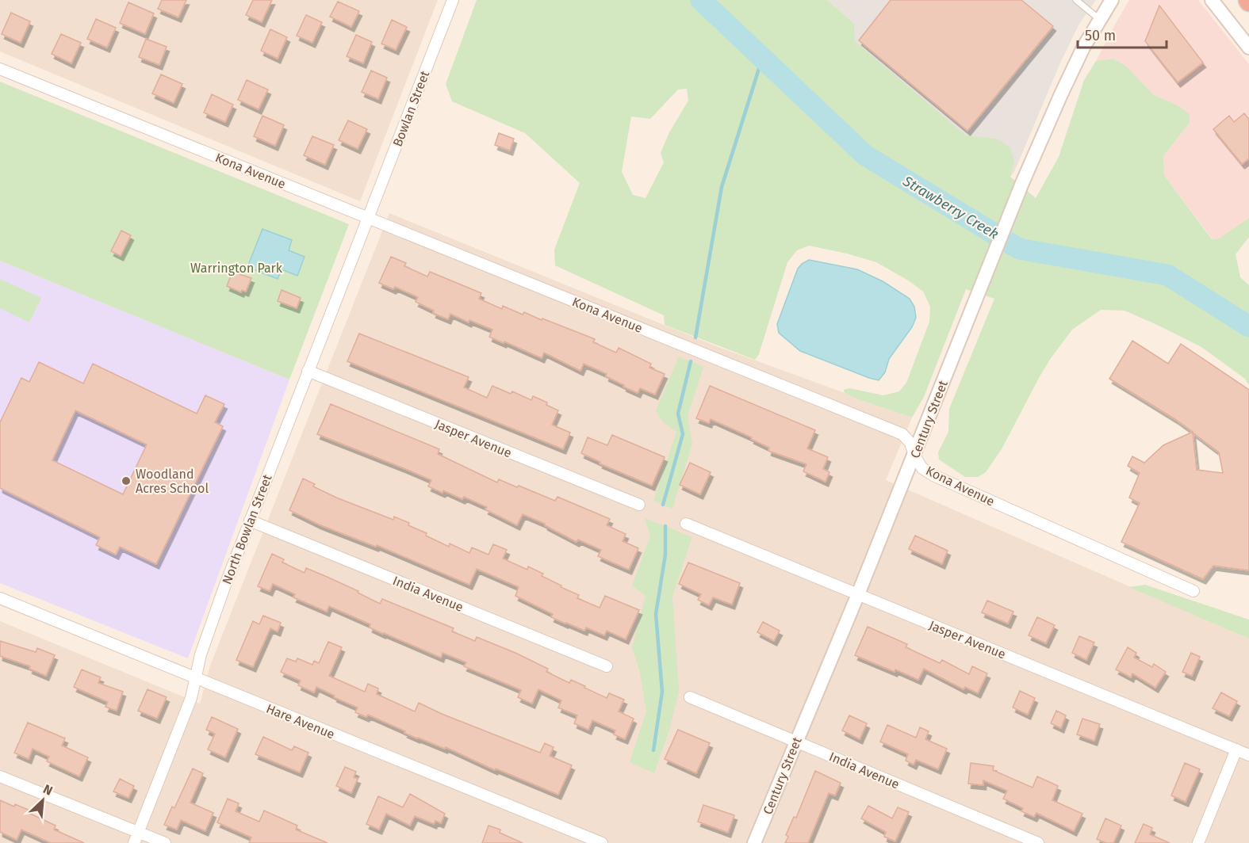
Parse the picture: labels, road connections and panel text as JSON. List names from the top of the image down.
{
  "streets": {
    "street": [
      "Bowlan Street",
      "Kona Avenue",
      "Century Street",
      "Jasper Avenue",
      "North Bowlan Street",
      "India Avenue",
      "Hare Avenue"
    ]
  },
  "crossings": [
    ["Bowlan Street", "Kona Avenue"],
    ["Bowlan Street", "North Bowlan Street"],
    ["Kona Avenue", "Century Street"],
    ["Kona Avenue", "North Bowlan Street"],
    ["Century Street", "Jasper Avenue"],
    ["Century Street", "India Avenue"],
    ["Jasper Avenue", "North Bowlan Street"],
    ["North Bowlan Street", "India Avenue"],
    ["North Bowlan Street", "Hare Avenue"]
  ],
  "water": ["Strawberry Creek"],
  "parks": ["Warrington Park"],
  "places": ["Woodland Acres School"],
  "scale_bar": "50 m",
  "north": "top right"
}
